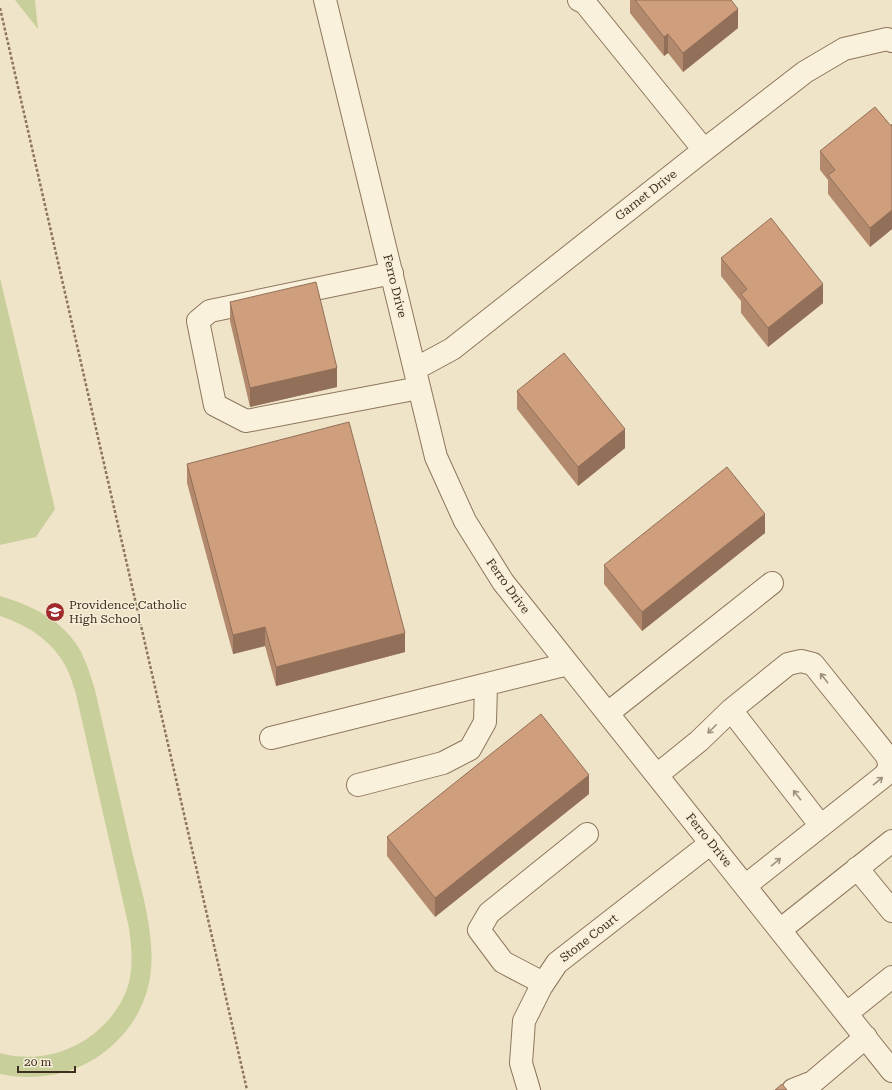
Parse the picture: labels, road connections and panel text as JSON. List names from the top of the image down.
{
  "streets": {
    "street": ["Garnet Drive", "Ferro Drive", "Stone Court"]
  },
  "crossings": [
    ["Garnet Drive", "Ferro Drive"],
    ["Ferro Drive", "Stone Court"]
  ],
  "places": {
    "school or university": ["Providence Catholic High School"]
  },
  "scale_bar": "20 m"
}
